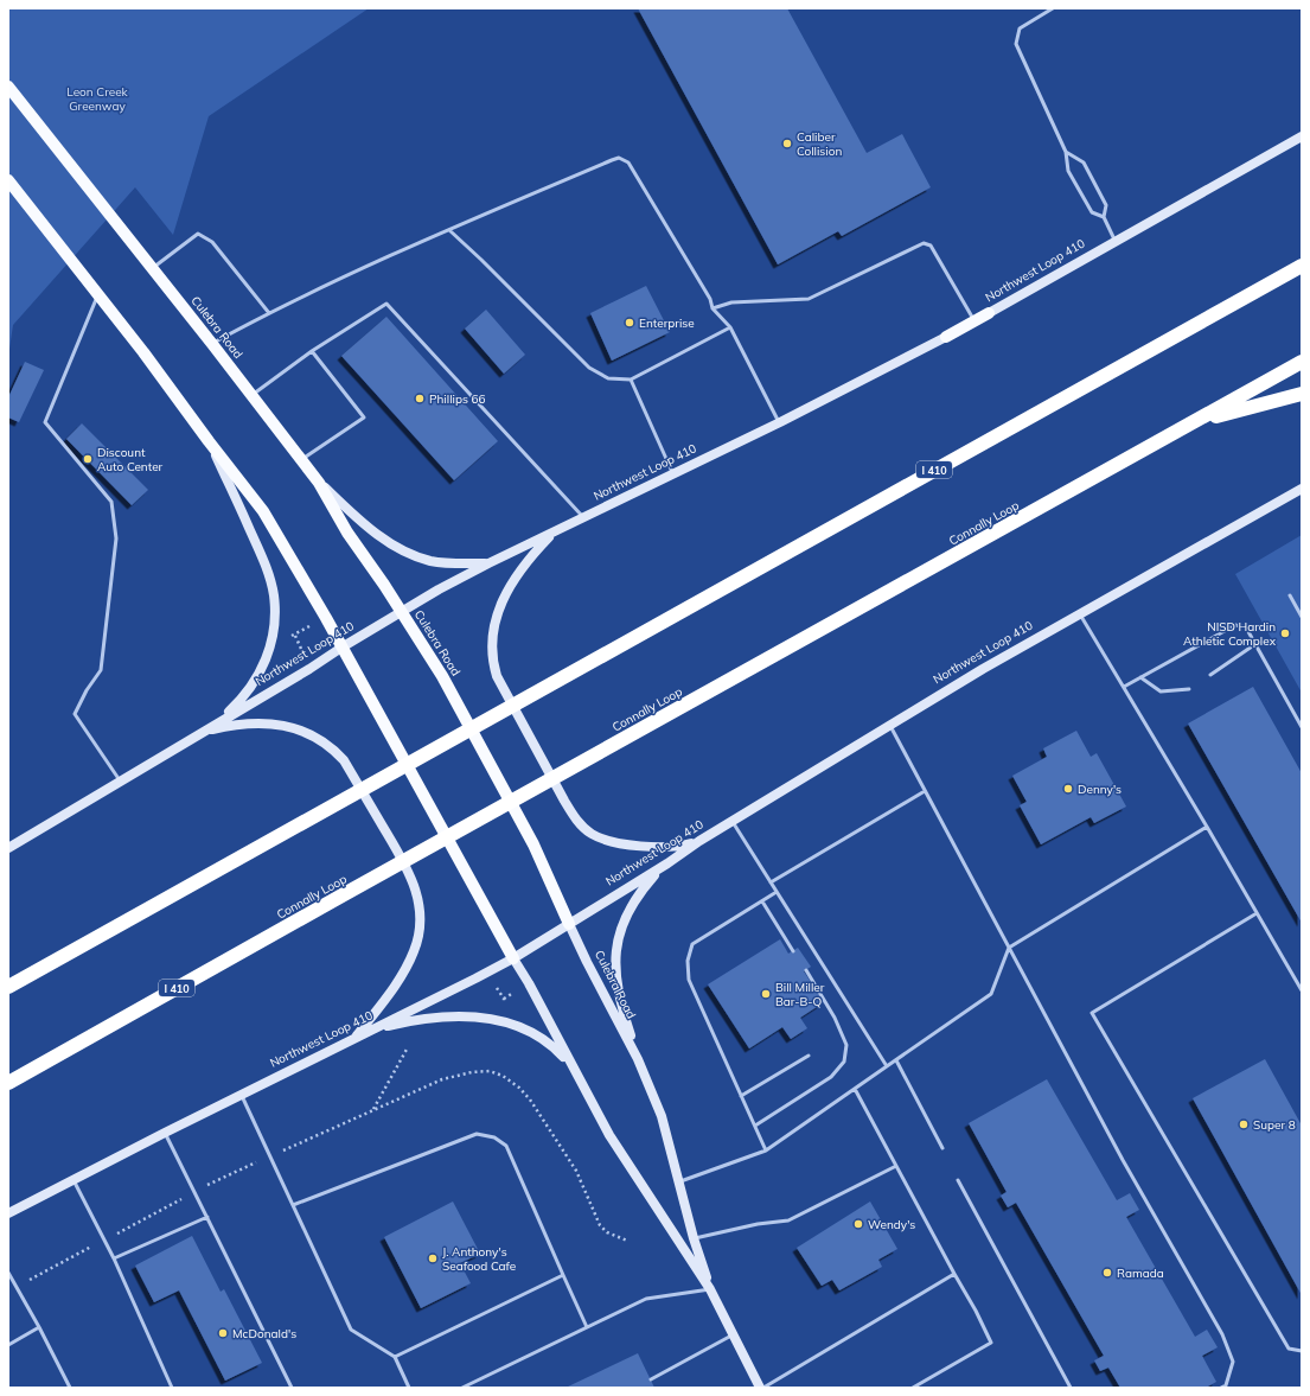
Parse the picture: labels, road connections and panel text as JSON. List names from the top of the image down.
{
  "streets": {
    "highway": ["I 410", "Connally Loop"],
    "main road": ["Northwest Loop 410", "Culebra Road"]
  },
  "crossings": [
    ["Northwest Loop 410", "Culebra Road"]
  ],
  "parks": ["Leon Creek Greenway"],
  "places": [
    "Caliber Collision",
    "Enterprise",
    "Phillips 66",
    "Discount Auto Center",
    "NISD Hardin Athletic Complex",
    "Denny's",
    "Bill Miller Bar-B-Q",
    "Super 8",
    "Wendy's",
    "J. Anthony's Seafood Cafe",
    "Ramada",
    "McDonald's"
  ]
}
